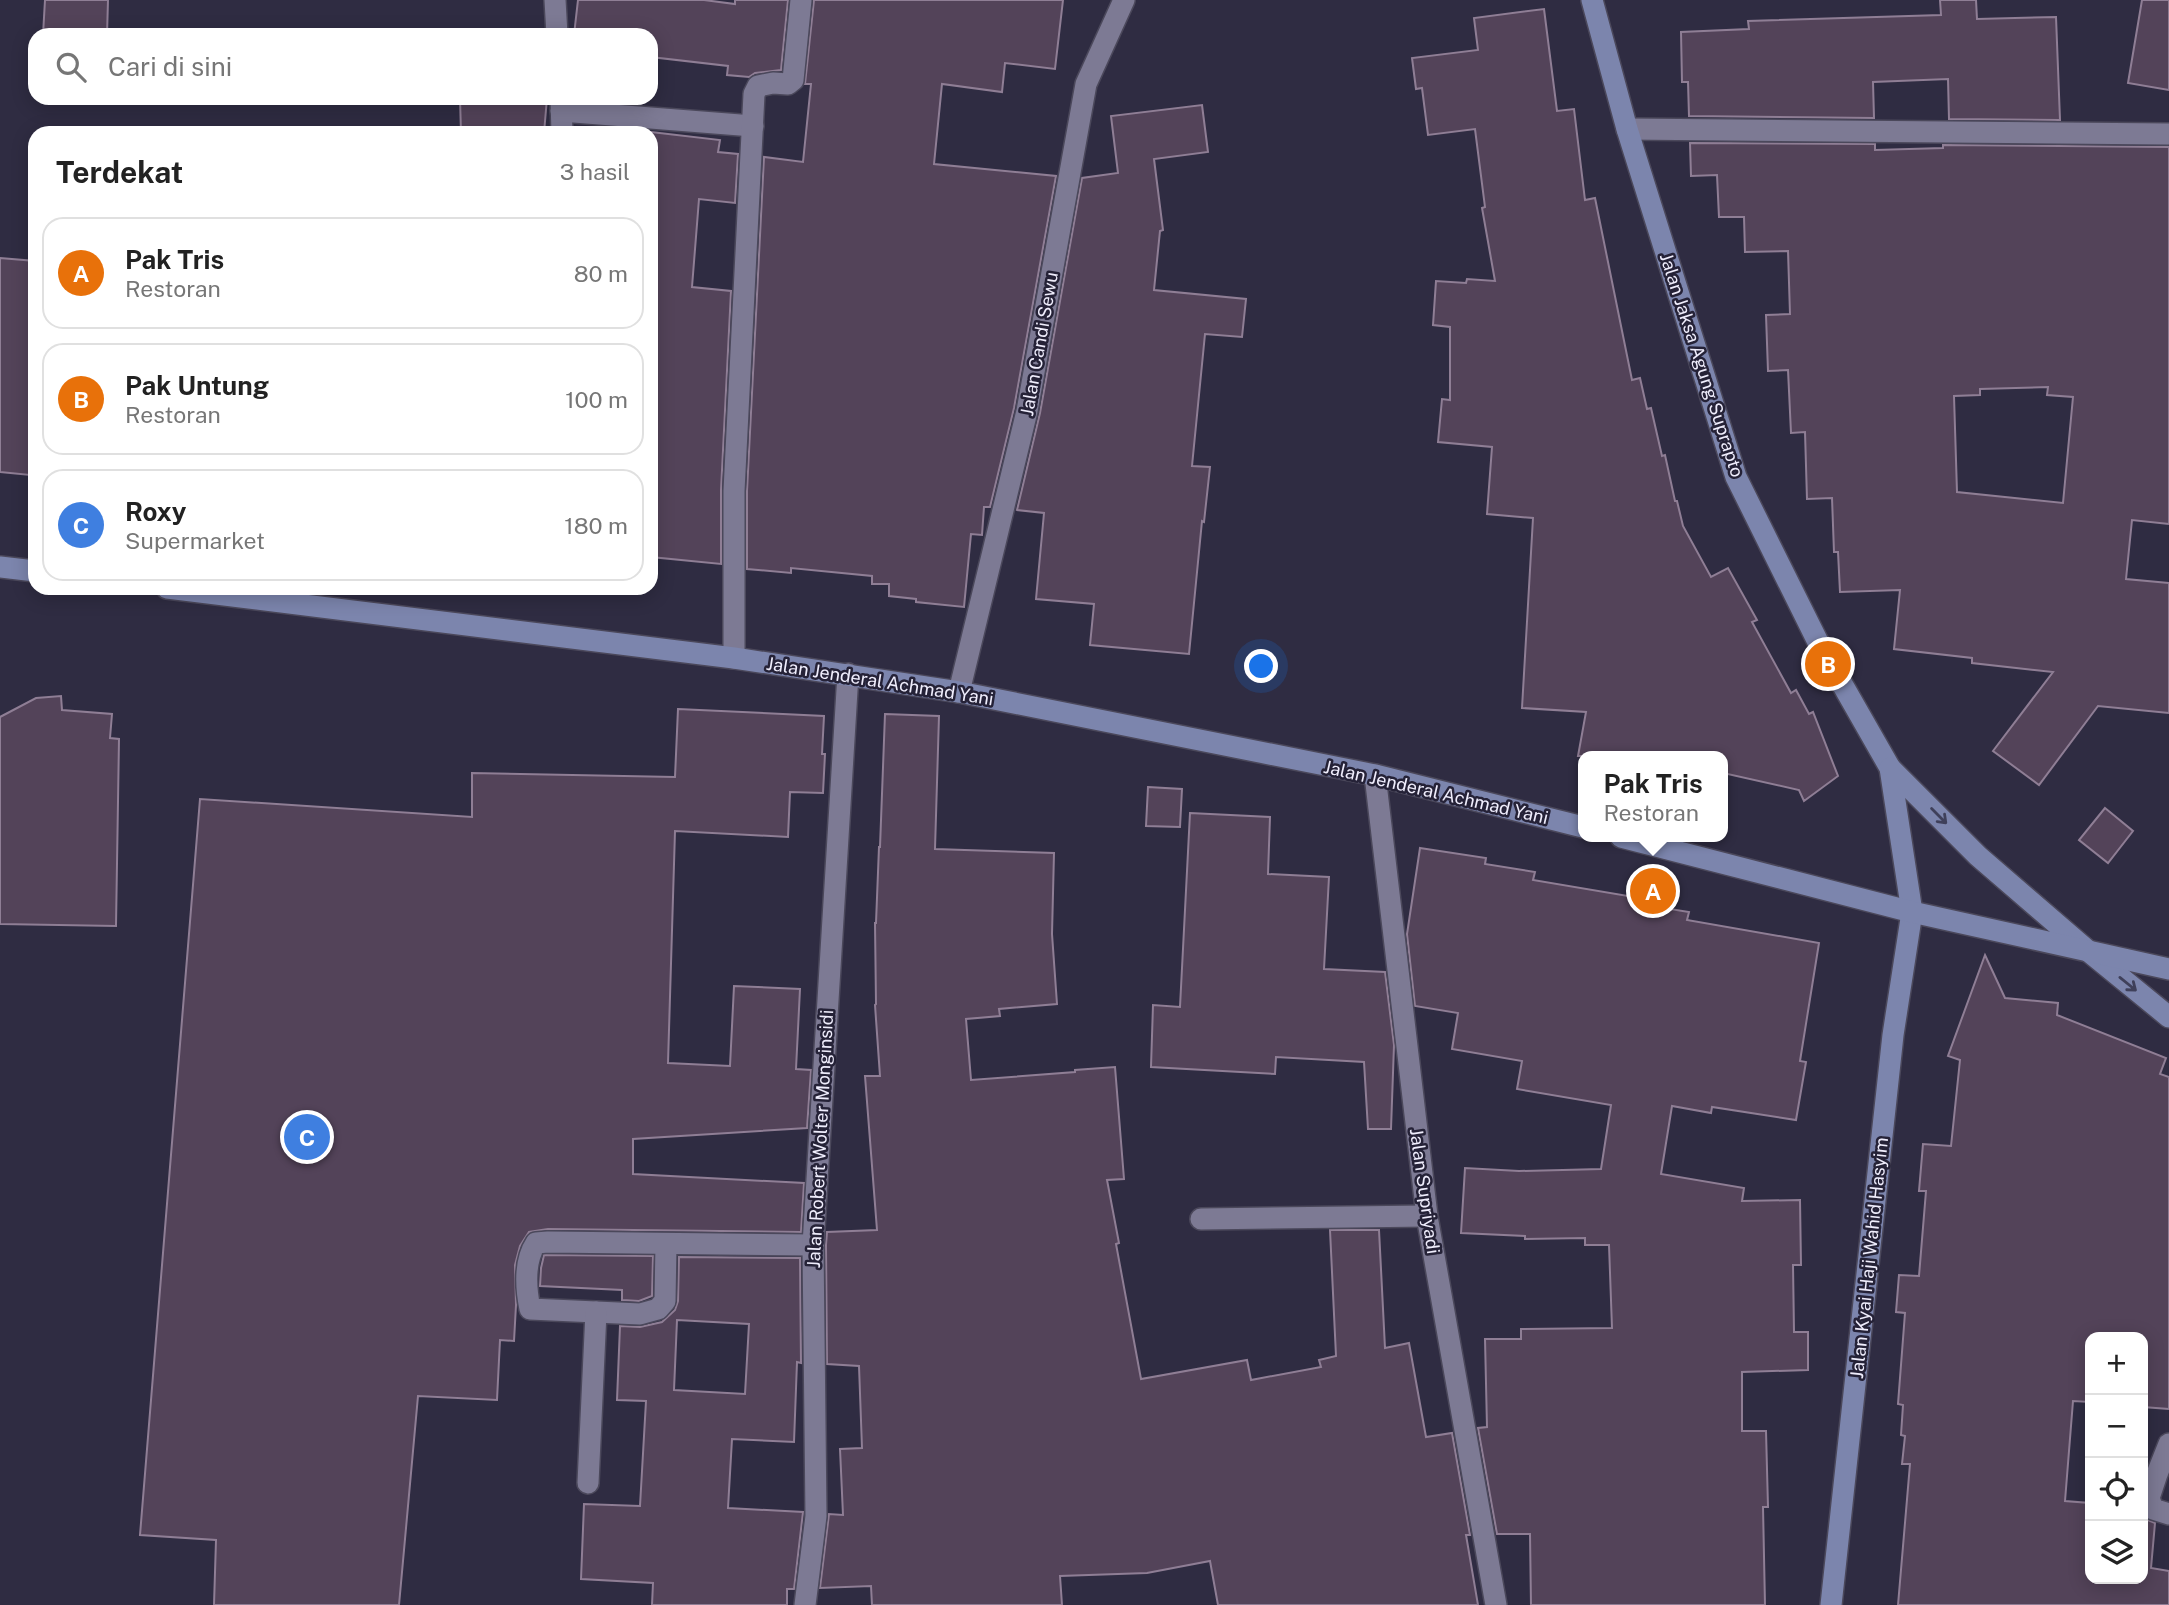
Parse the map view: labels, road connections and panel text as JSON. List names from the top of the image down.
{
  "streets": {
    "main road": ["Jalan Jaksa Agung Suprapto", "Jalan Jenderal Achmad Yani", "Jalan Kyai Haji Wahid Hasyim"],
    "street": ["Jalan Candi Sewu", "Jalan Robert Wolter Monginsidi", "Jalan Supriyadi"]
  },
  "crossings": [
    ["Jalan Candi Sewu", "Jalan Jenderal Achmad Yani"],
    ["Jalan Jaksa Agung Suprapto", "Jalan Kyai Haji Wahid Hasyim"],
    ["Jalan Jenderal Achmad Yani", "Jalan Robert Wolter Monginsidi"],
    ["Jalan Jenderal Achmad Yani", "Jalan Supriyadi"]
  ],
  "page": {
    "search": "Cari di sini",
    "heading": ["Terdekat", "3 hasil"],
    "list": [
      {
        "mark": "A",
        "name": "Pak Tris",
        "note": "Restoran",
        "value": "80 m"
      },
      {
        "mark": "B",
        "name": "Pak Untung",
        "note": "Restoran",
        "value": "100 m"
      },
      {
        "mark": "C",
        "name": "Roxy",
        "note": "Supermarket",
        "value": "180 m"
      }
    ],
    "pins": ["B", "A", "C"],
    "popup": ["Pak Tris", "Restoran"],
    "map_buttons": ["+", "−"]
  }
}
